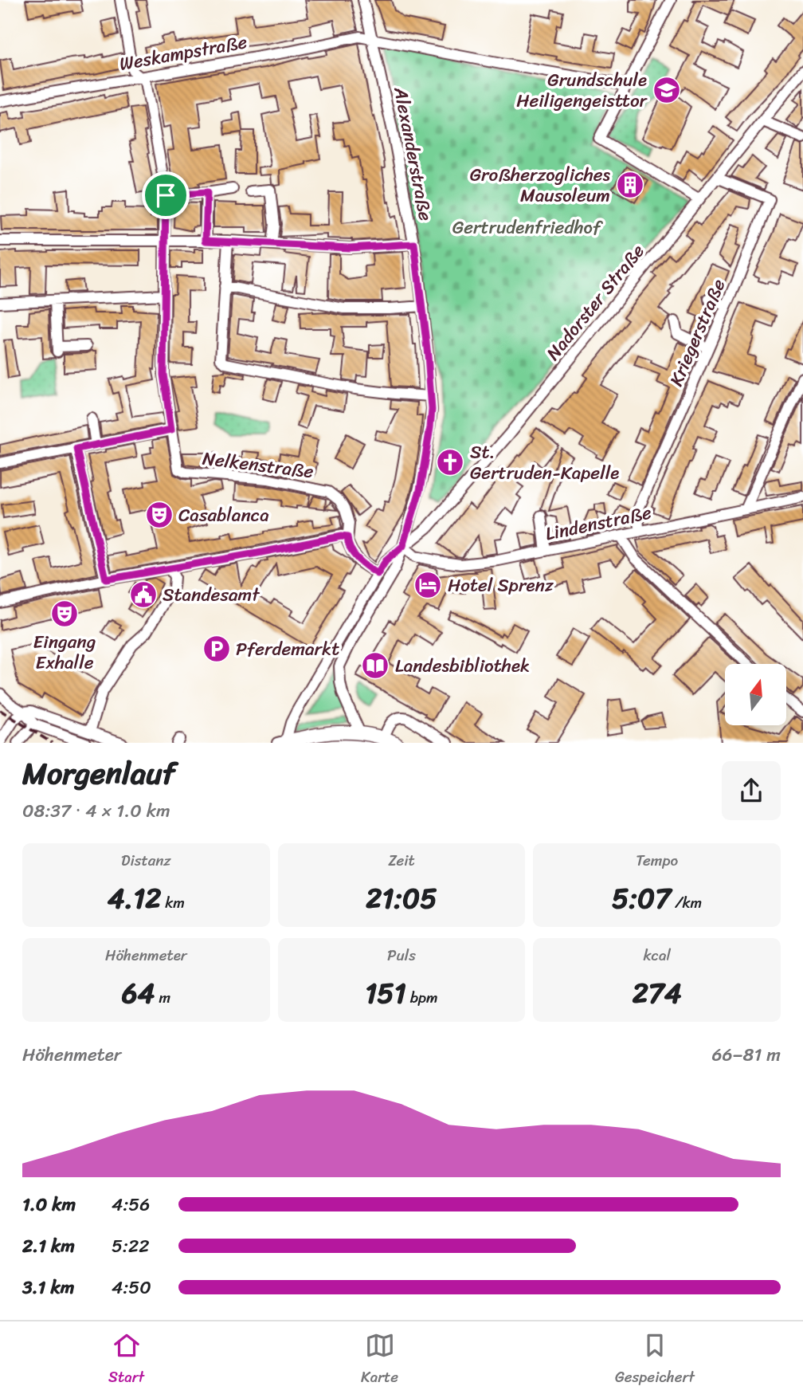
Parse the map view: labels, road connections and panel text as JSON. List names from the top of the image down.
{
  "streets": {
    "street": [
      "Weskampstraße",
      "Alexanderstraße",
      "Nadorster Straße",
      "Kriegerstraße",
      "Nelkenstraße",
      "Lindenstraße"
    ]
  },
  "crossings": [
    ["Weskampstraße", "Alexanderstraße"],
    ["Weskampstraße", "Nelkenstraße"],
    ["Alexanderstraße", "Nadorster Straße"],
    ["Alexanderstraße", "Lindenstraße"],
    ["Nadorster Straße", "Kriegerstraße"],
    ["Nadorster Straße", "Nelkenstraße"],
    ["Nadorster Straße", "Lindenstraße"],
    ["Kriegerstraße", "Lindenstraße"]
  ],
  "parks": ["Gertrudenfriedhof"],
  "places": {
    "school or university": ["Grundschule Heiligengeisttor"],
    "building": ["Großherzogliches Mausoleum"],
    "church": ["St. Gertruden-Kapelle"],
    "theatre": ["Casablanca", "Eingang Exhalle"],
    "hotel": ["Hotel Sprenz"],
    "public building": ["Standesamt"],
    "parking": ["Pferdemarkt"],
    "library": ["Landesbibliothek"]
  },
  "north": "top",
  "page": {
    "heading": ["Morgenlauf", "08:37 · 4 × 1.0 km"],
    "stats": [
      ["Distanz", "4.12 km"],
      ["Zeit", "21:05"],
      ["Tempo", "5:07 /km"],
      ["Höhenmeter", "64 m"],
      ["Puls", "151 bpm"],
      ["kcal", "274"]
    ],
    "chart": ["Höhenmeter", "66–81 m"],
    "list": [
      {
        "name": "1.0 km",
        "note": "4:56"
      },
      {
        "name": "2.1 km",
        "note": "5:22"
      },
      {
        "name": "3.1 km",
        "note": "4:50"
      }
    ],
    "tabs": ["Start", "Karte", "Gespeichert"]
  }
}
